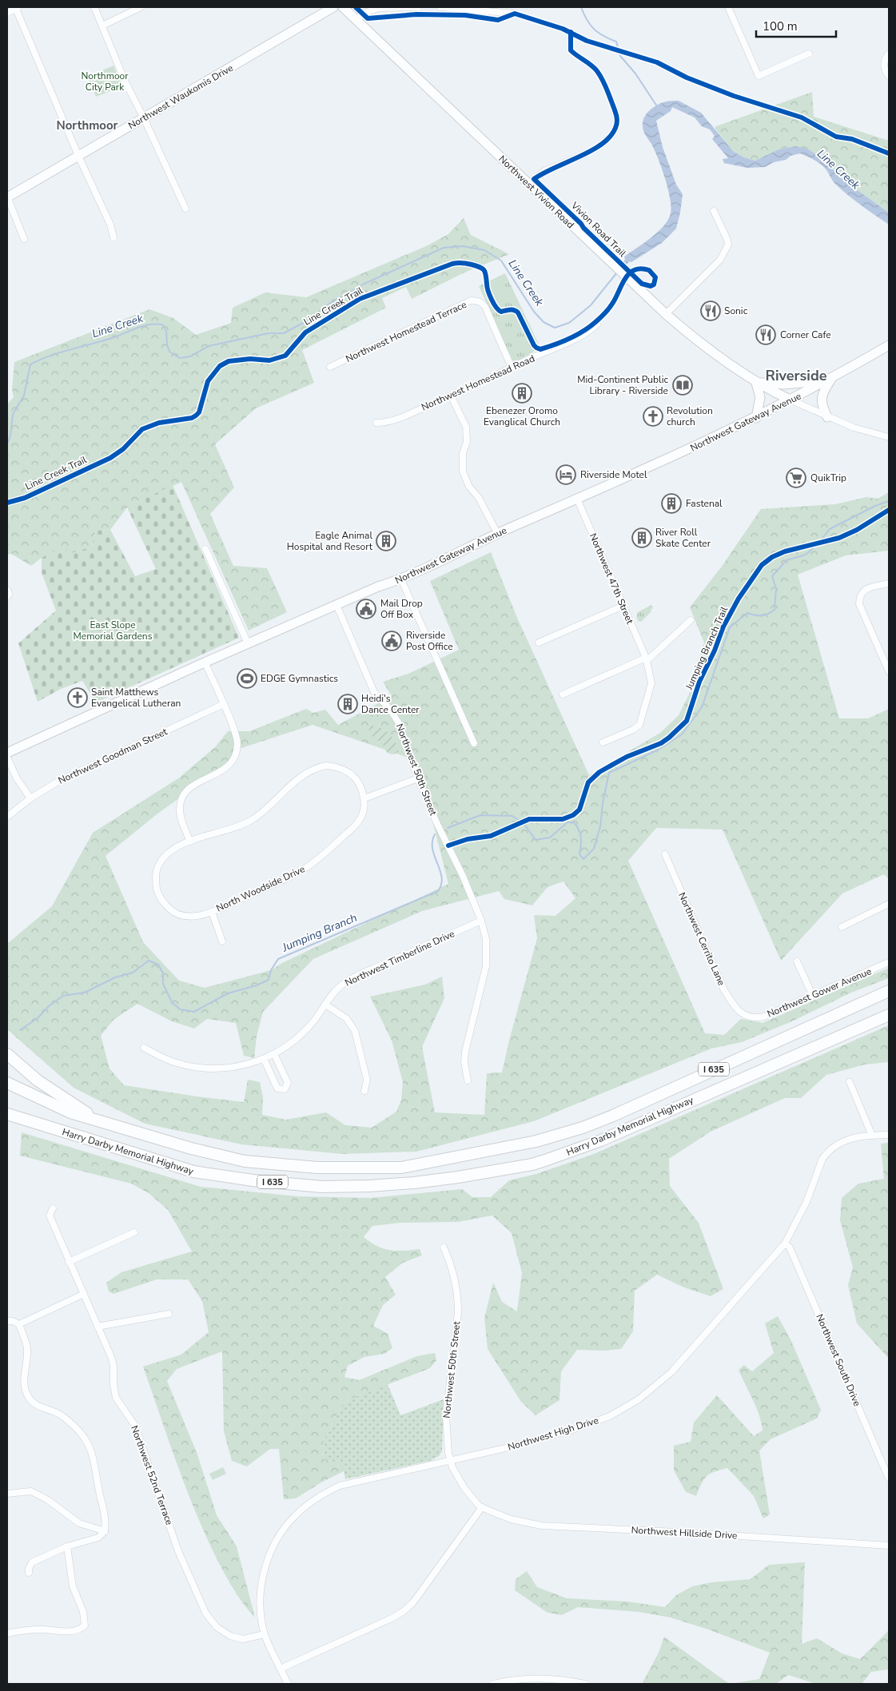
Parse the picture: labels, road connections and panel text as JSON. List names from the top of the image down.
{
  "streets": {
    "highway": ["I 635", "Harry Darby Memorial Highway"],
    "main road": ["Northwest Waukomis Drive", "Northwest Vivion Road", "Northwest Gateway Avenue"],
    "street": [
      "Northwest Homestead Terrace",
      "Northwest Homestead Road",
      "Northwest 47th Street",
      "Northwest Goodman Street",
      "Northwest 50th Street",
      "North Woodside Drive",
      "Northwest Cerrito Lane",
      "Northwest Timberline Drive",
      "Northwest Gower Avenue",
      "Northwest South Drive",
      "Northwest High Drive",
      "Northwest 52nd Terrace",
      "Northwest Hillside Drive"
    ],
    "cycle path": ["Vivion Road Trail", "Jumping Branch Trail"]
  },
  "crossings": [
    ["Northwest Vivion Road", "Northwest Gateway Avenue"],
    ["Northwest Homestead Terrace", "Northwest Homestead Road"],
    ["Northwest Gateway Avenue", "Northwest 47th Street"],
    ["Northwest Gateway Avenue", "Northwest 50th Street"],
    ["Northwest 50th Street", "Northwest Timberline Drive"],
    ["Northwest 50th Street", "Northwest High Drive"],
    ["Northwest 50th Street", "Northwest Hillside Drive"],
    ["Northwest Cerrito Lane", "Northwest Gower Avenue"],
    ["Northwest South Drive", "Northwest High Drive"],
    ["Northwest High Drive", "Northwest 52nd Terrace"]
  ],
  "districts": ["Northmoor", "Riverside"],
  "water": ["Line Creek", "Jumping Branch"],
  "parks": ["Northmoor City Park", "East Slope Memorial Gardens"],
  "places": {
    "restaurant": ["Sonic", "Corner Cafe"],
    "library": ["Mid-Continent Public Library - Riverside"],
    "building": [
      "Ebenezer Oromo Evanglical Church",
      "Fastenal",
      "River Roll Skate Center",
      "Eagle Animal Hospital and Resort",
      "Heidi's Dance Center"
    ],
    "church": ["Revolution church", "Saint Matthews Evangelical Lutheran"],
    "hotel": ["Riverside Motel"],
    "supermarket": ["QuikTrip"],
    "public building": ["Mail Drop Off Box", "Riverside Post Office"],
    "sports": ["EDGE Gymnastics"]
  },
  "scale_bar": "100 m"
}
